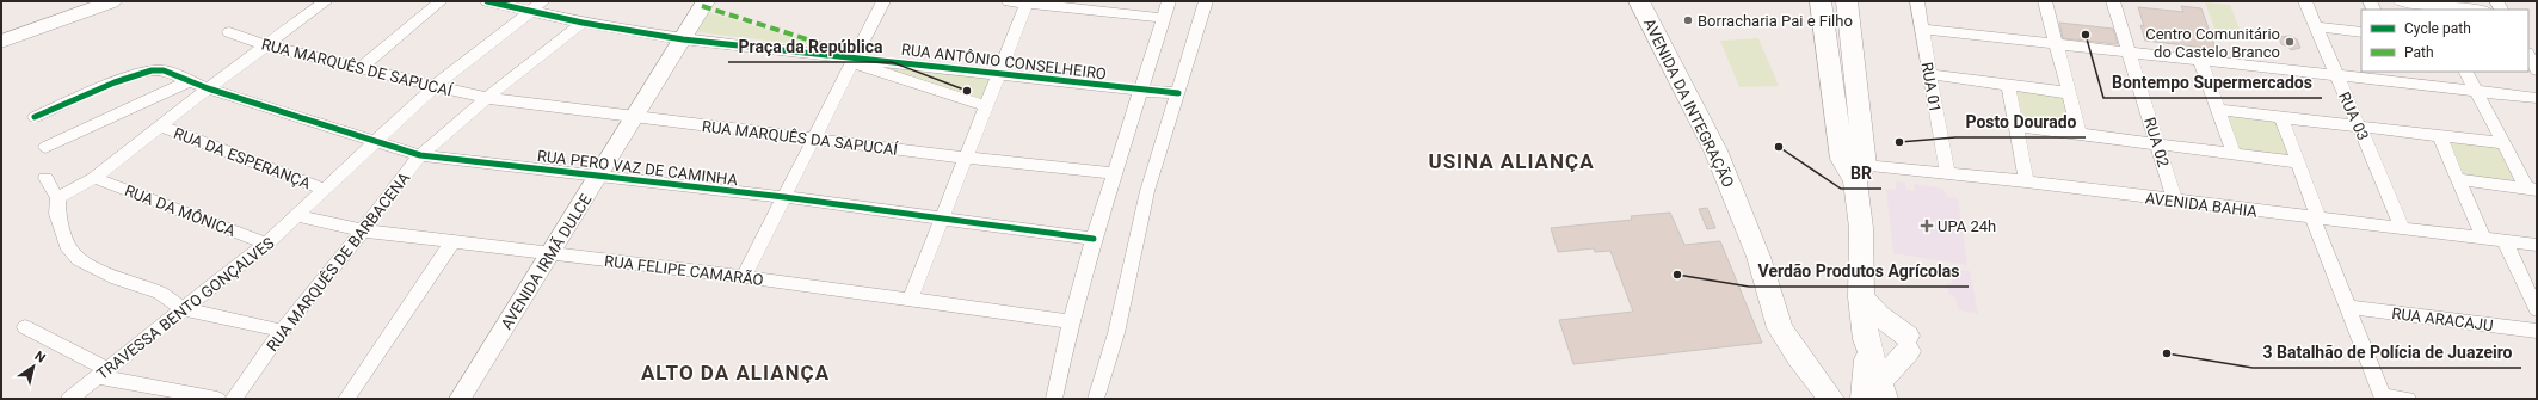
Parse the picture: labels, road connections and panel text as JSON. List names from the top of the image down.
{
  "streets": {
    "highway": ["AVENIDA DA INTEGRAÇÃO"],
    "main road": ["AVENIDA IRMÃ DULCE"],
    "street": [
      "RUA ANTÔNIO CONSELHEIRO",
      "RUA MARQUÊS DE SAPUCAÍ",
      "RUA 01",
      "RUA 03",
      "RUA MARQUÊS DA SAPUCAÍ",
      "RUA 02",
      "RUA DA ESPERANÇA",
      "RUA PERO VAZ DE CAMINHA",
      "AVENIDA BAHIA",
      "RUA DA MÔNICA",
      "RUA MARQUÊS DE BARBACENA",
      "RUA FELIPE CAMARÃO",
      "TRAVESSA BENTO GONÇALVES",
      "RUA ARACAJU"
    ]
  },
  "crossings": [
    ["RUA ANTÔNIO CONSELHEIRO", "RUA MARQUÊS DE BARBACENA"],
    ["RUA ANTÔNIO CONSELHEIRO", "AVENIDA IRMÃ DULCE"],
    ["RUA ANTÔNIO CONSELHEIRO", "TRAVESSA BENTO GONÇALVES"],
    ["RUA MARQUÊS DE SAPUCAÍ", "RUA MARQUÊS DA SAPUCAÍ"],
    ["RUA MARQUÊS DE SAPUCAÍ", "RUA MARQUÊS DE BARBACENA"],
    ["RUA MARQUÊS DE SAPUCAÍ", "TRAVESSA BENTO GONÇALVES"],
    ["RUA 01", "AVENIDA BAHIA"],
    ["RUA 03", "AVENIDA BAHIA"],
    ["RUA MARQUÊS DA SAPUCAÍ", "RUA MARQUÊS DE BARBACENA"],
    ["RUA MARQUÊS DA SAPUCAÍ", "AVENIDA IRMÃ DULCE"],
    ["RUA 02", "AVENIDA BAHIA"],
    ["RUA DA ESPERANÇA", "TRAVESSA BENTO GONÇALVES"],
    ["RUA PERO VAZ DE CAMINHA", "RUA MARQUÊS DE BARBACENA"],
    ["RUA PERO VAZ DE CAMINHA", "AVENIDA IRMÃ DULCE"],
    ["RUA PERO VAZ DE CAMINHA", "TRAVESSA BENTO GONÇALVES"],
    ["RUA DA MÔNICA", "TRAVESSA BENTO GONÇALVES"],
    ["RUA MARQUÊS DE BARBACENA", "RUA FELIPE CAMARÃO"],
    ["AVENIDA IRMÃ DULCE", "RUA FELIPE CAMARÃO"],
    ["RUA FELIPE CAMARÃO", "TRAVESSA BENTO GONÇALVES"]
  ],
  "districts": ["USINA ALIANÇA", "ALTO DA ALIANÇA"],
  "places": {
    "other": [
      "Borracharia Pai e Filho",
      "Bontempo Supermercados",
      "Centro Comunitário do Castelo Branco",
      "Praça da República",
      "Posto Dourado",
      "BR",
      "Verdão Produtos Agrícolas",
      "3 Batalhão de Polícia de Juazeiro"
    ],
    "health": ["UPA 24h"]
  },
  "legend": ["Cycle path", "Path"],
  "north": "top right"
}
